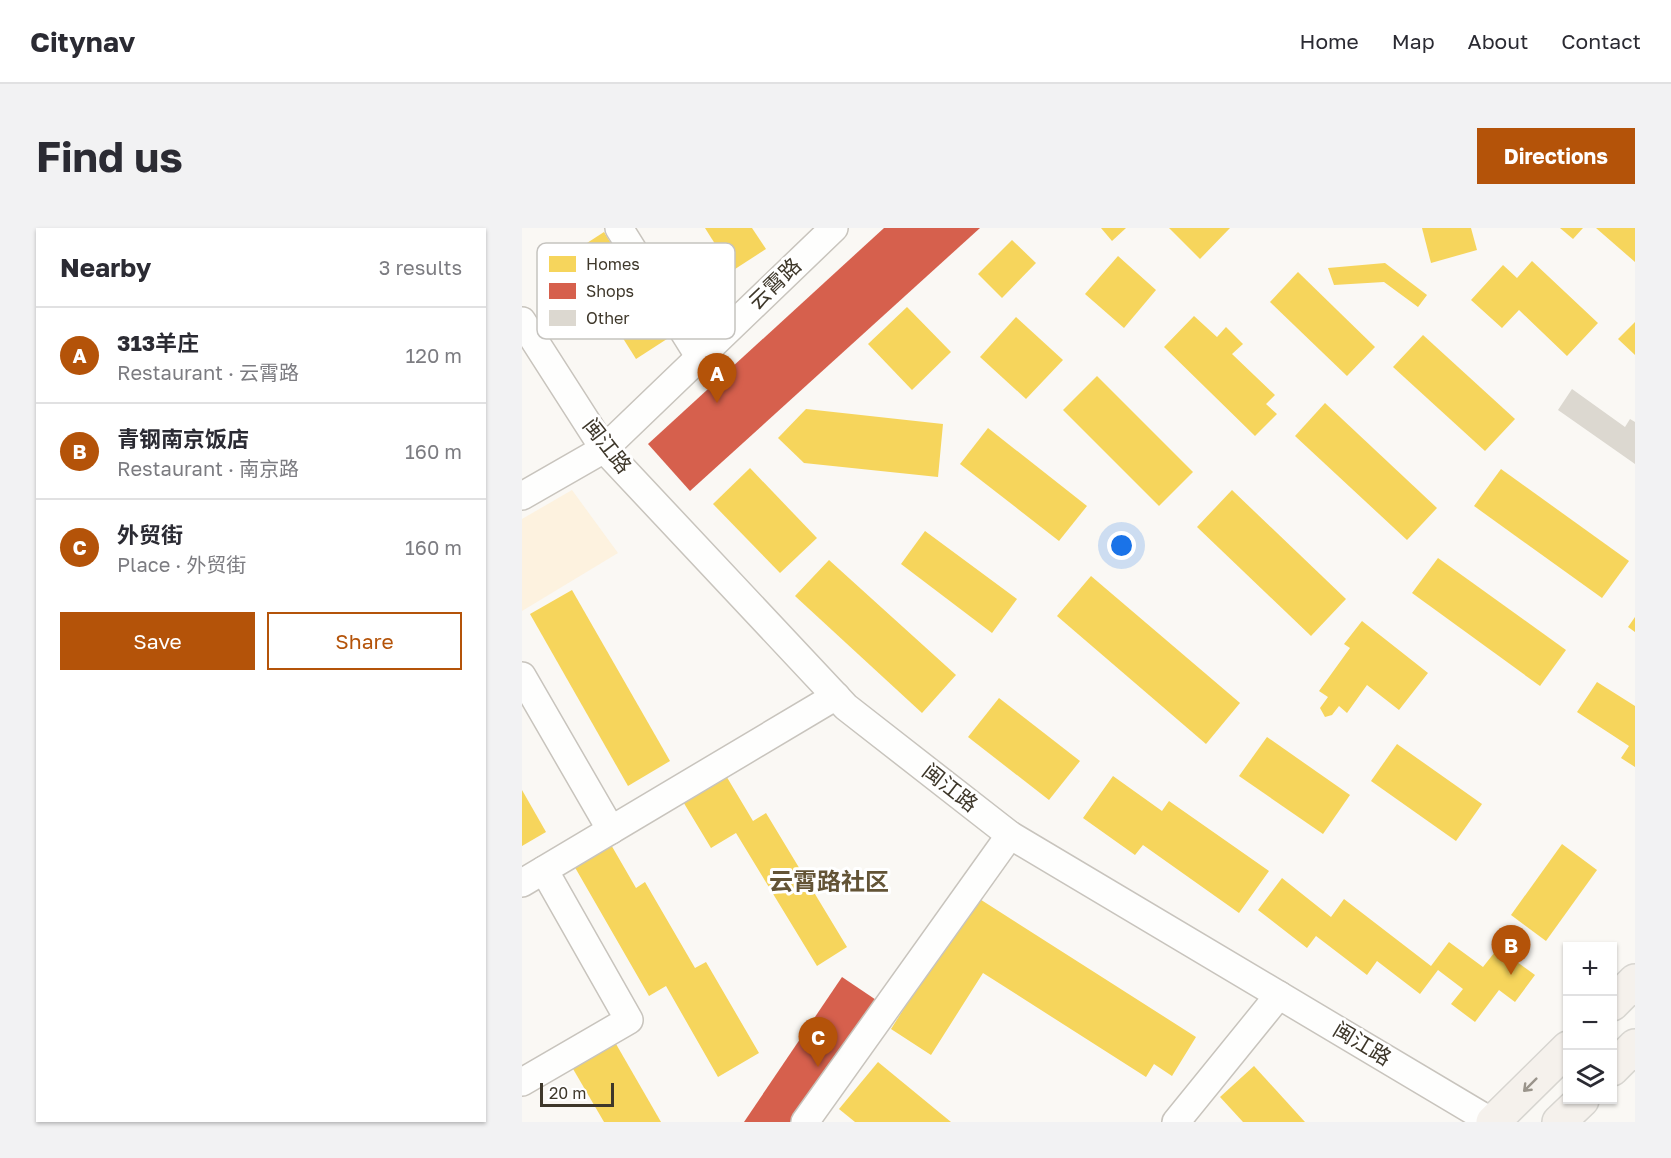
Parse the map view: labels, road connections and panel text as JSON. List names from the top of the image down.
{
  "streets": {
    "street": ["云霄路", "闽江路"]
  },
  "crossings": [
    ["云霄路", "闽江路"]
  ],
  "districts": ["云霄路社区"],
  "legend": ["Homes", "Shops", "Other"],
  "scale_bar": "20 m",
  "page": {
    "header": "Citynav",
    "nav": [
      "Home",
      "Map",
      "About",
      "Contact"
    ],
    "buttons": [
      "Directions",
      ["Save", "Share"]
    ],
    "title": "Find us",
    "heading": ["Nearby", "3 results"],
    "list": [
      {
        "mark": "A",
        "name": "313羊庄",
        "note": "Restaurant · 云霄路",
        "value": "120 m"
      },
      {
        "mark": "B",
        "name": "青钢南京饭店",
        "note": "Restaurant · 南京路",
        "value": "160 m"
      },
      {
        "mark": "C",
        "name": "外贸街",
        "note": "Place · 外贸街",
        "value": "160 m"
      }
    ],
    "pins": ["A", "B", "C"],
    "map_buttons": ["+", "−"],
    "scale": "20 m"
  }
}
